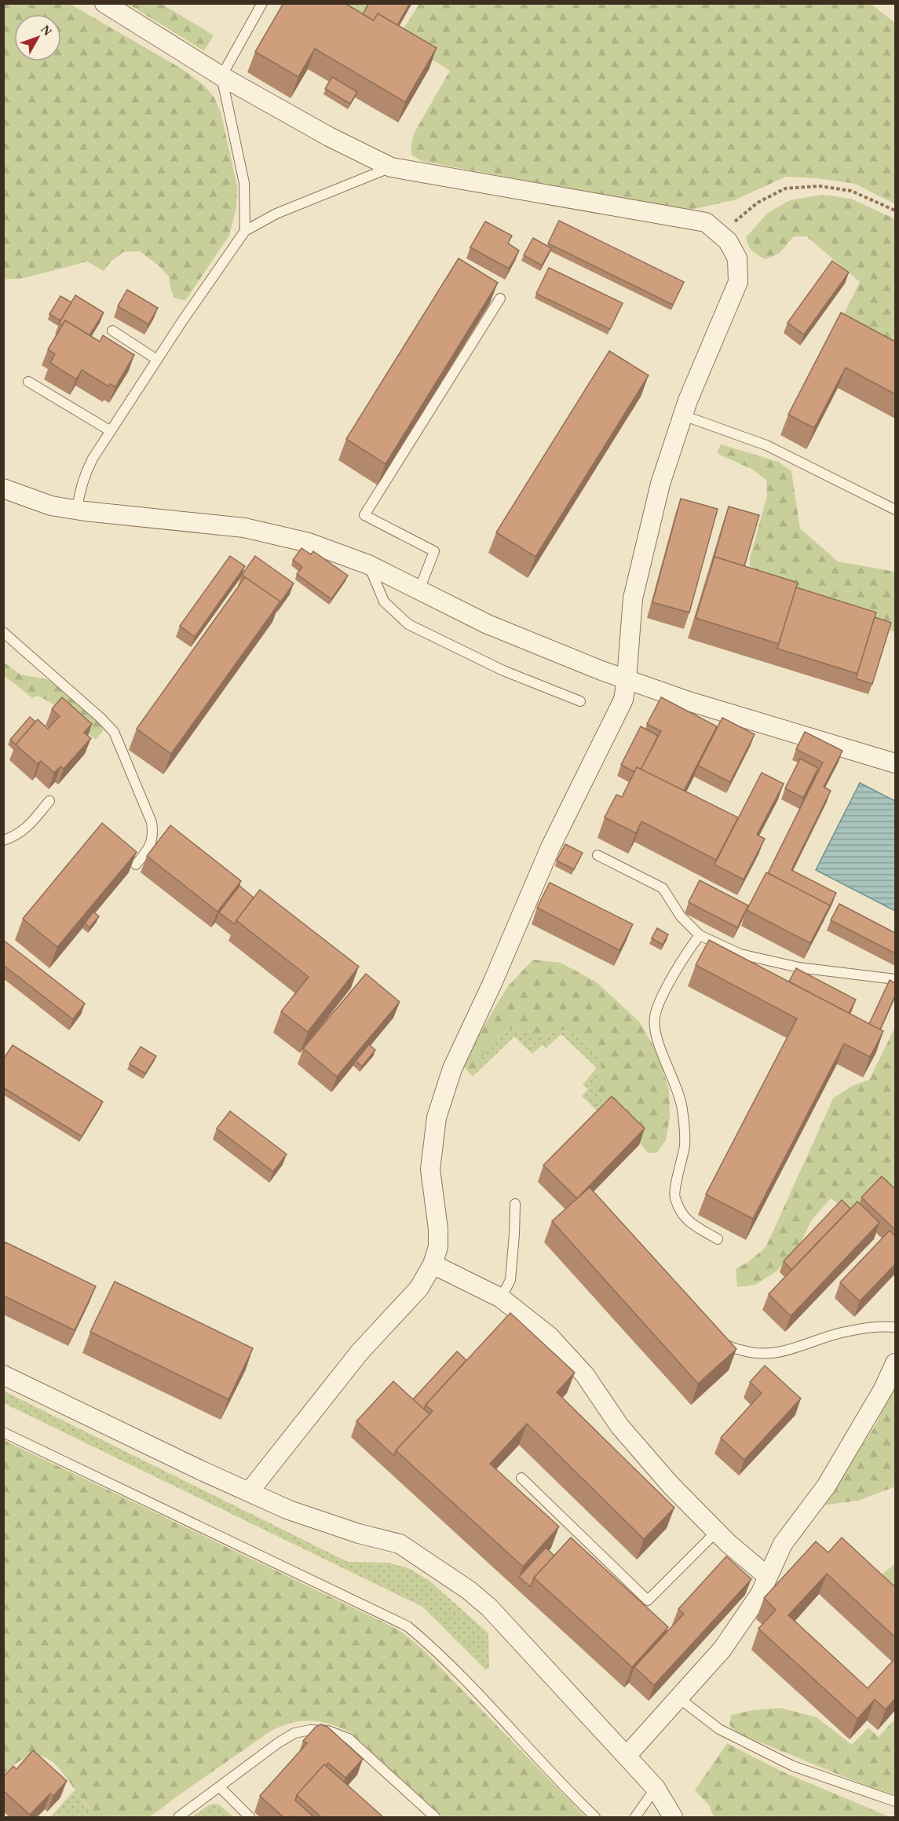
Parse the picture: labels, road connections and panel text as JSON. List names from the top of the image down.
{
  "north": "top right"
}
